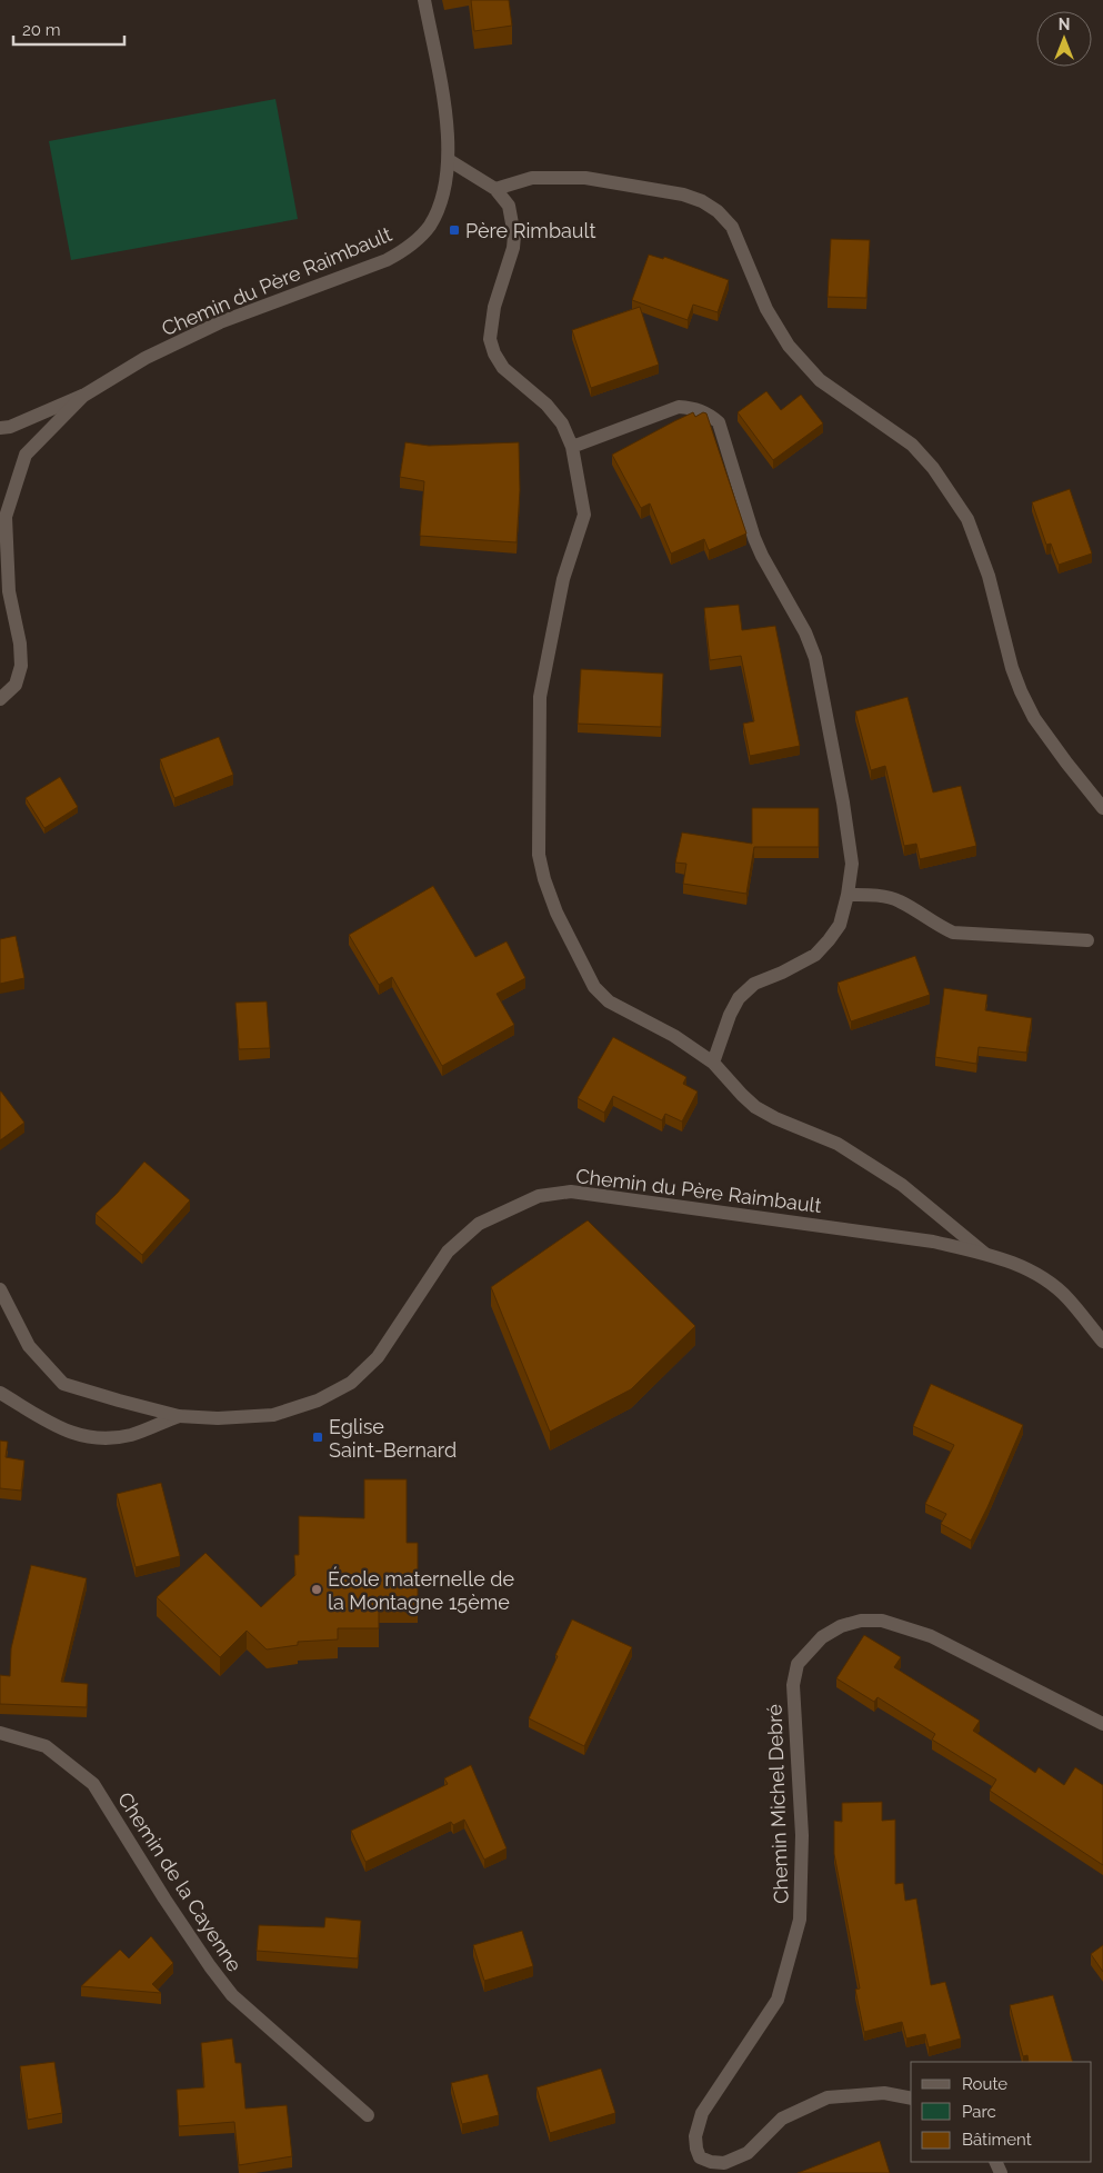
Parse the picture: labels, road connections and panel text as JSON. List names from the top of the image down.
{
  "streets": {
    "street": ["Chemin du Père Raimbault", "Chemin Michel Debré", "Chemin de la Cayenne"]
  },
  "places": {
    "transit": ["Père Rimbault", "Eglise Saint-Bernard"],
    "other": ["École maternelle de la Montagne 15ème"]
  },
  "legend": ["Route", "Parc", "Bâtiment"],
  "scale_bar": "20 m",
  "north": "top"
}
